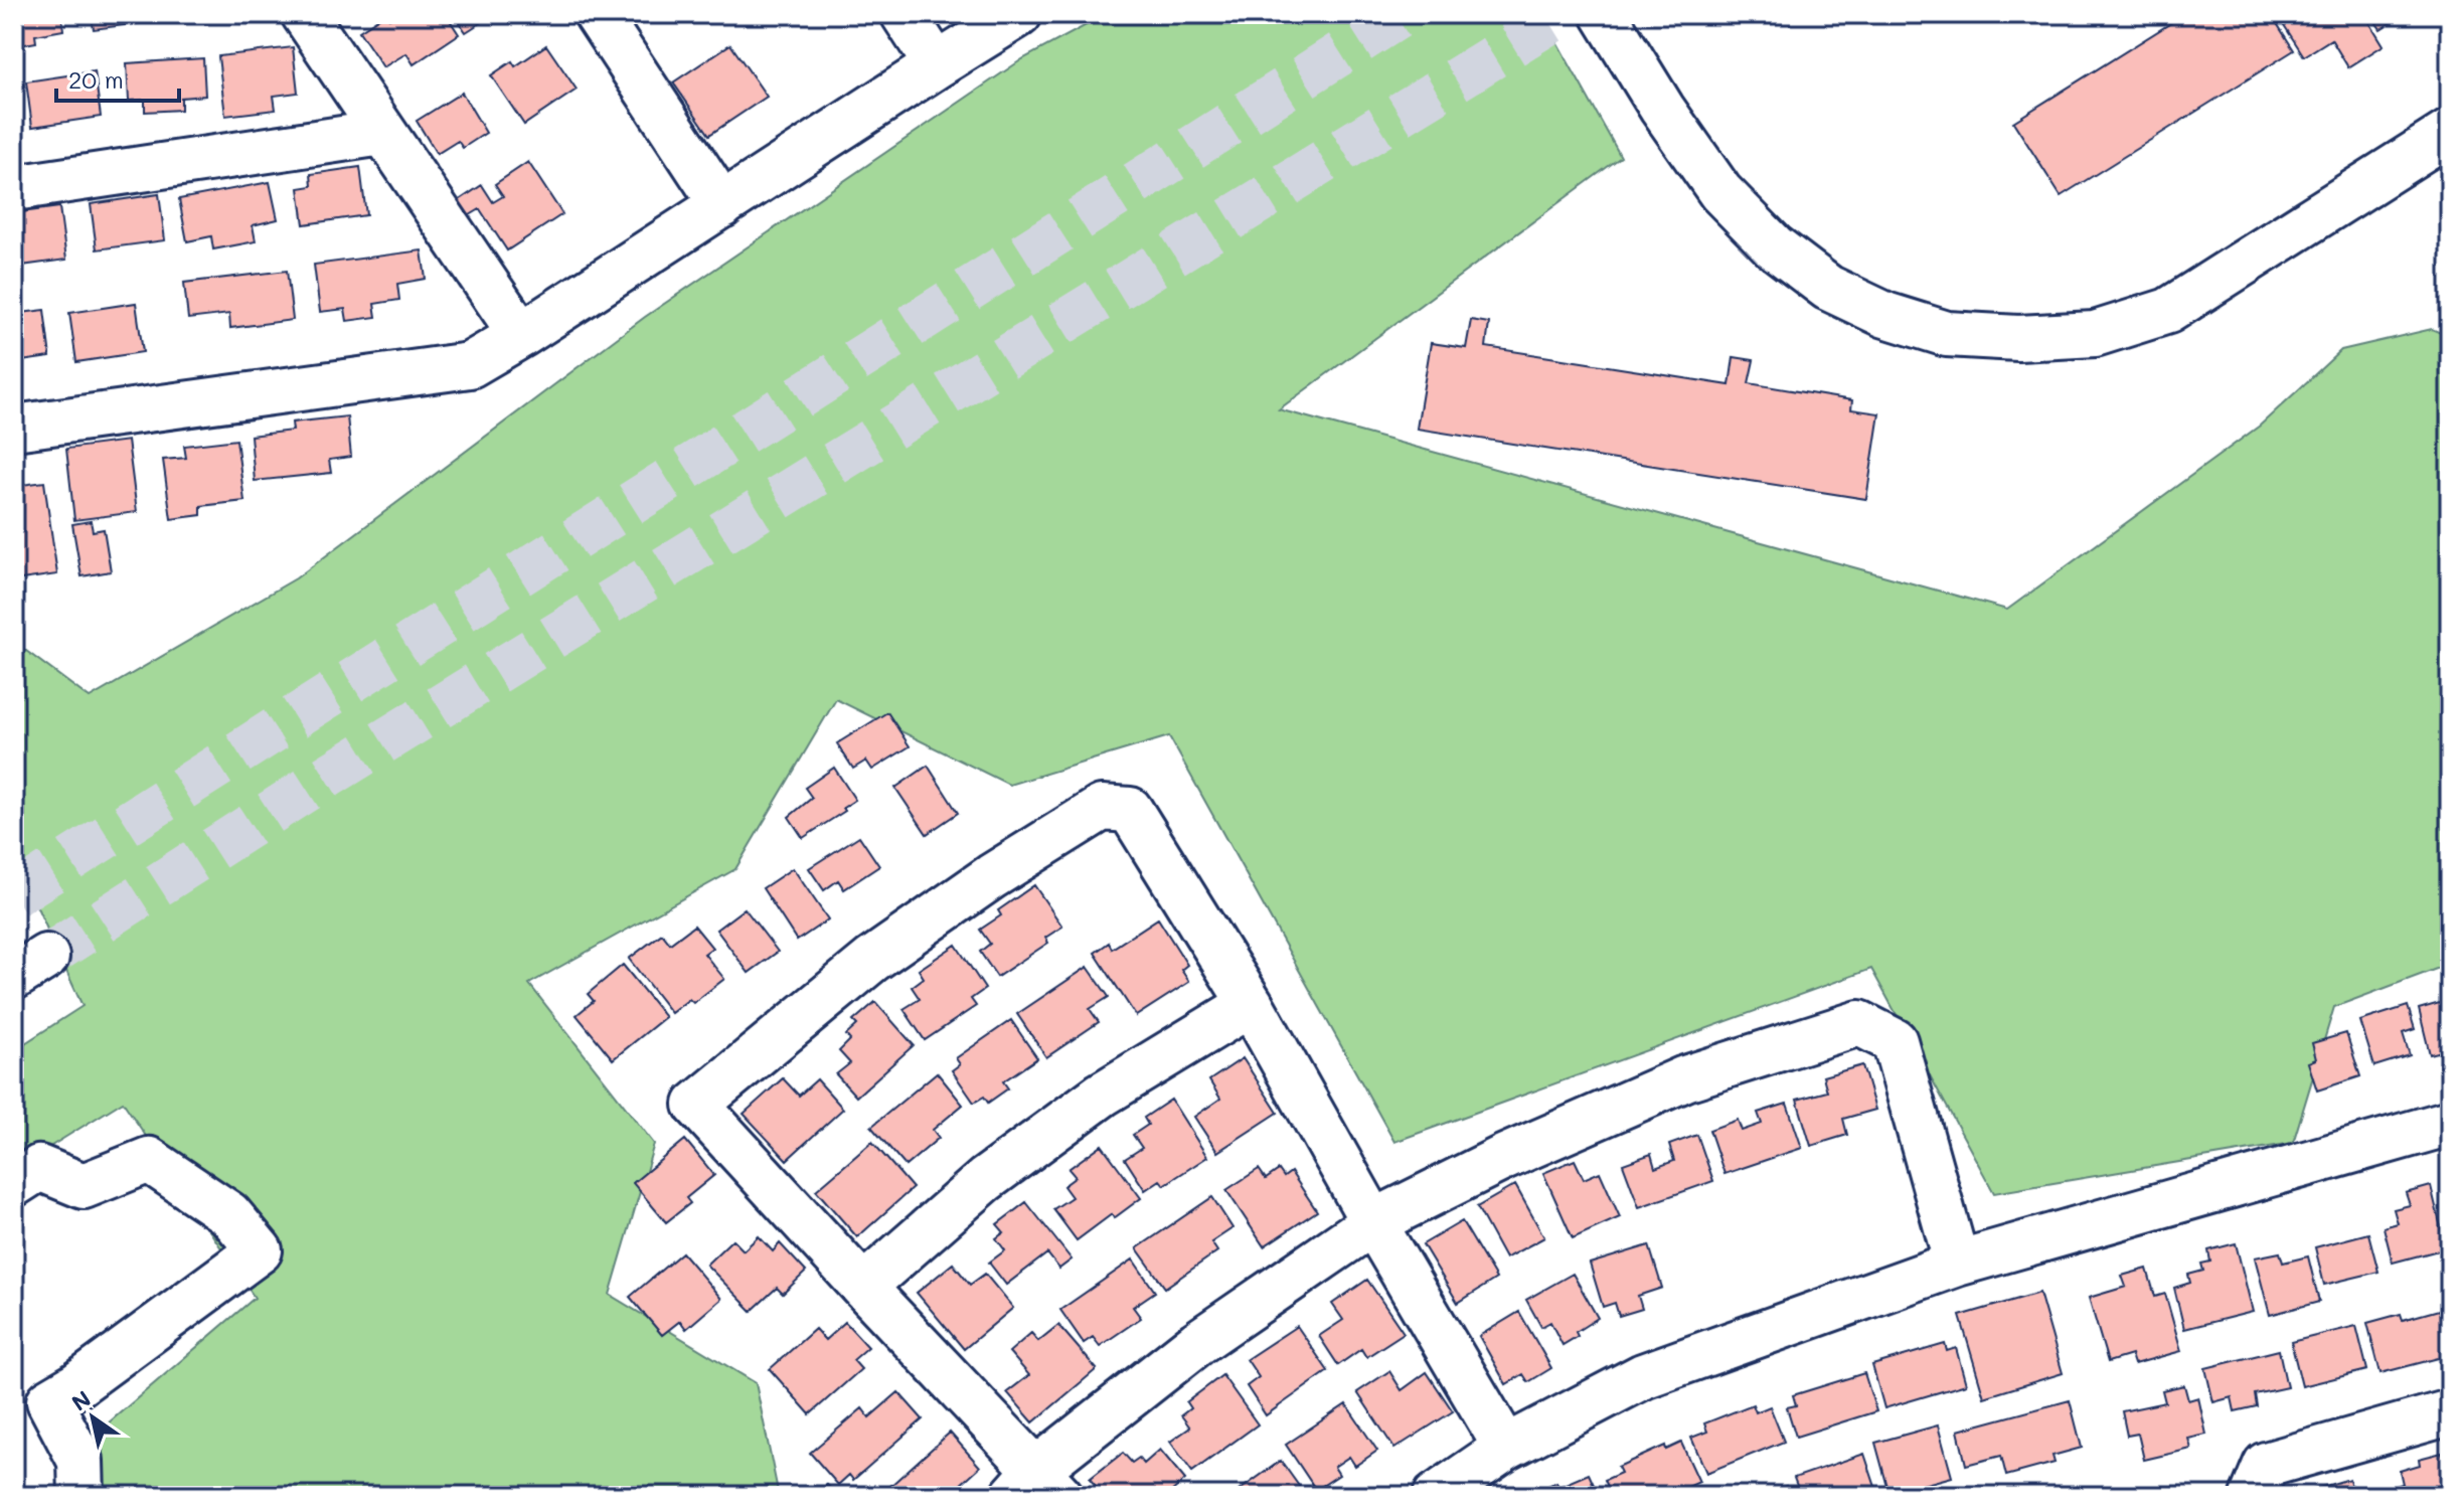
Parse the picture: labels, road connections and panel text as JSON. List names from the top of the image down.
{
  "scale_bar": "20 m",
  "north": "top left"
}
